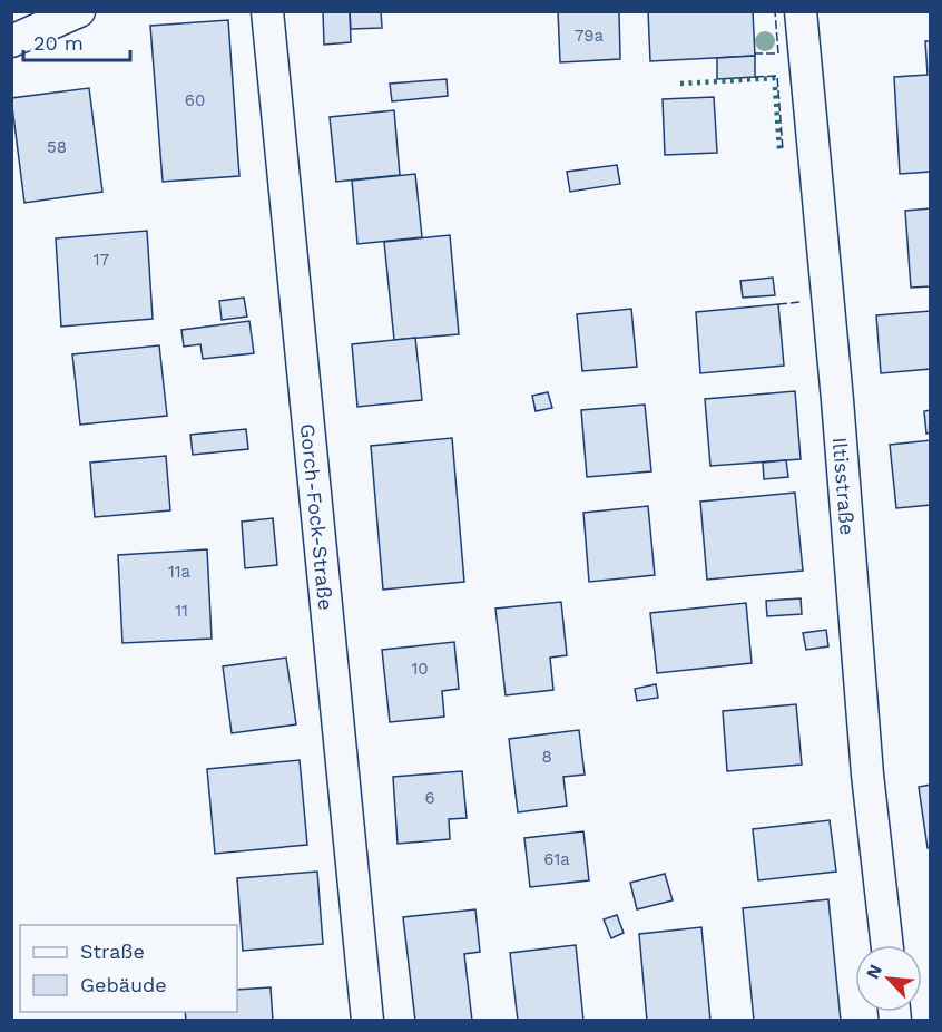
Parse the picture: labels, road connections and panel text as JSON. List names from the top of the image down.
{
  "streets": {
    "street": ["Iltisstraße", "Gorch-Fock-Straße"]
  },
  "house_numbers": [
    "79a",
    "60",
    "58",
    "17",
    "11a",
    "11",
    "10",
    "8",
    "6",
    "61a"
  ],
  "legend": ["Straße", "Gebäude"],
  "scale_bar": "20 m",
  "north": "top left"
}
